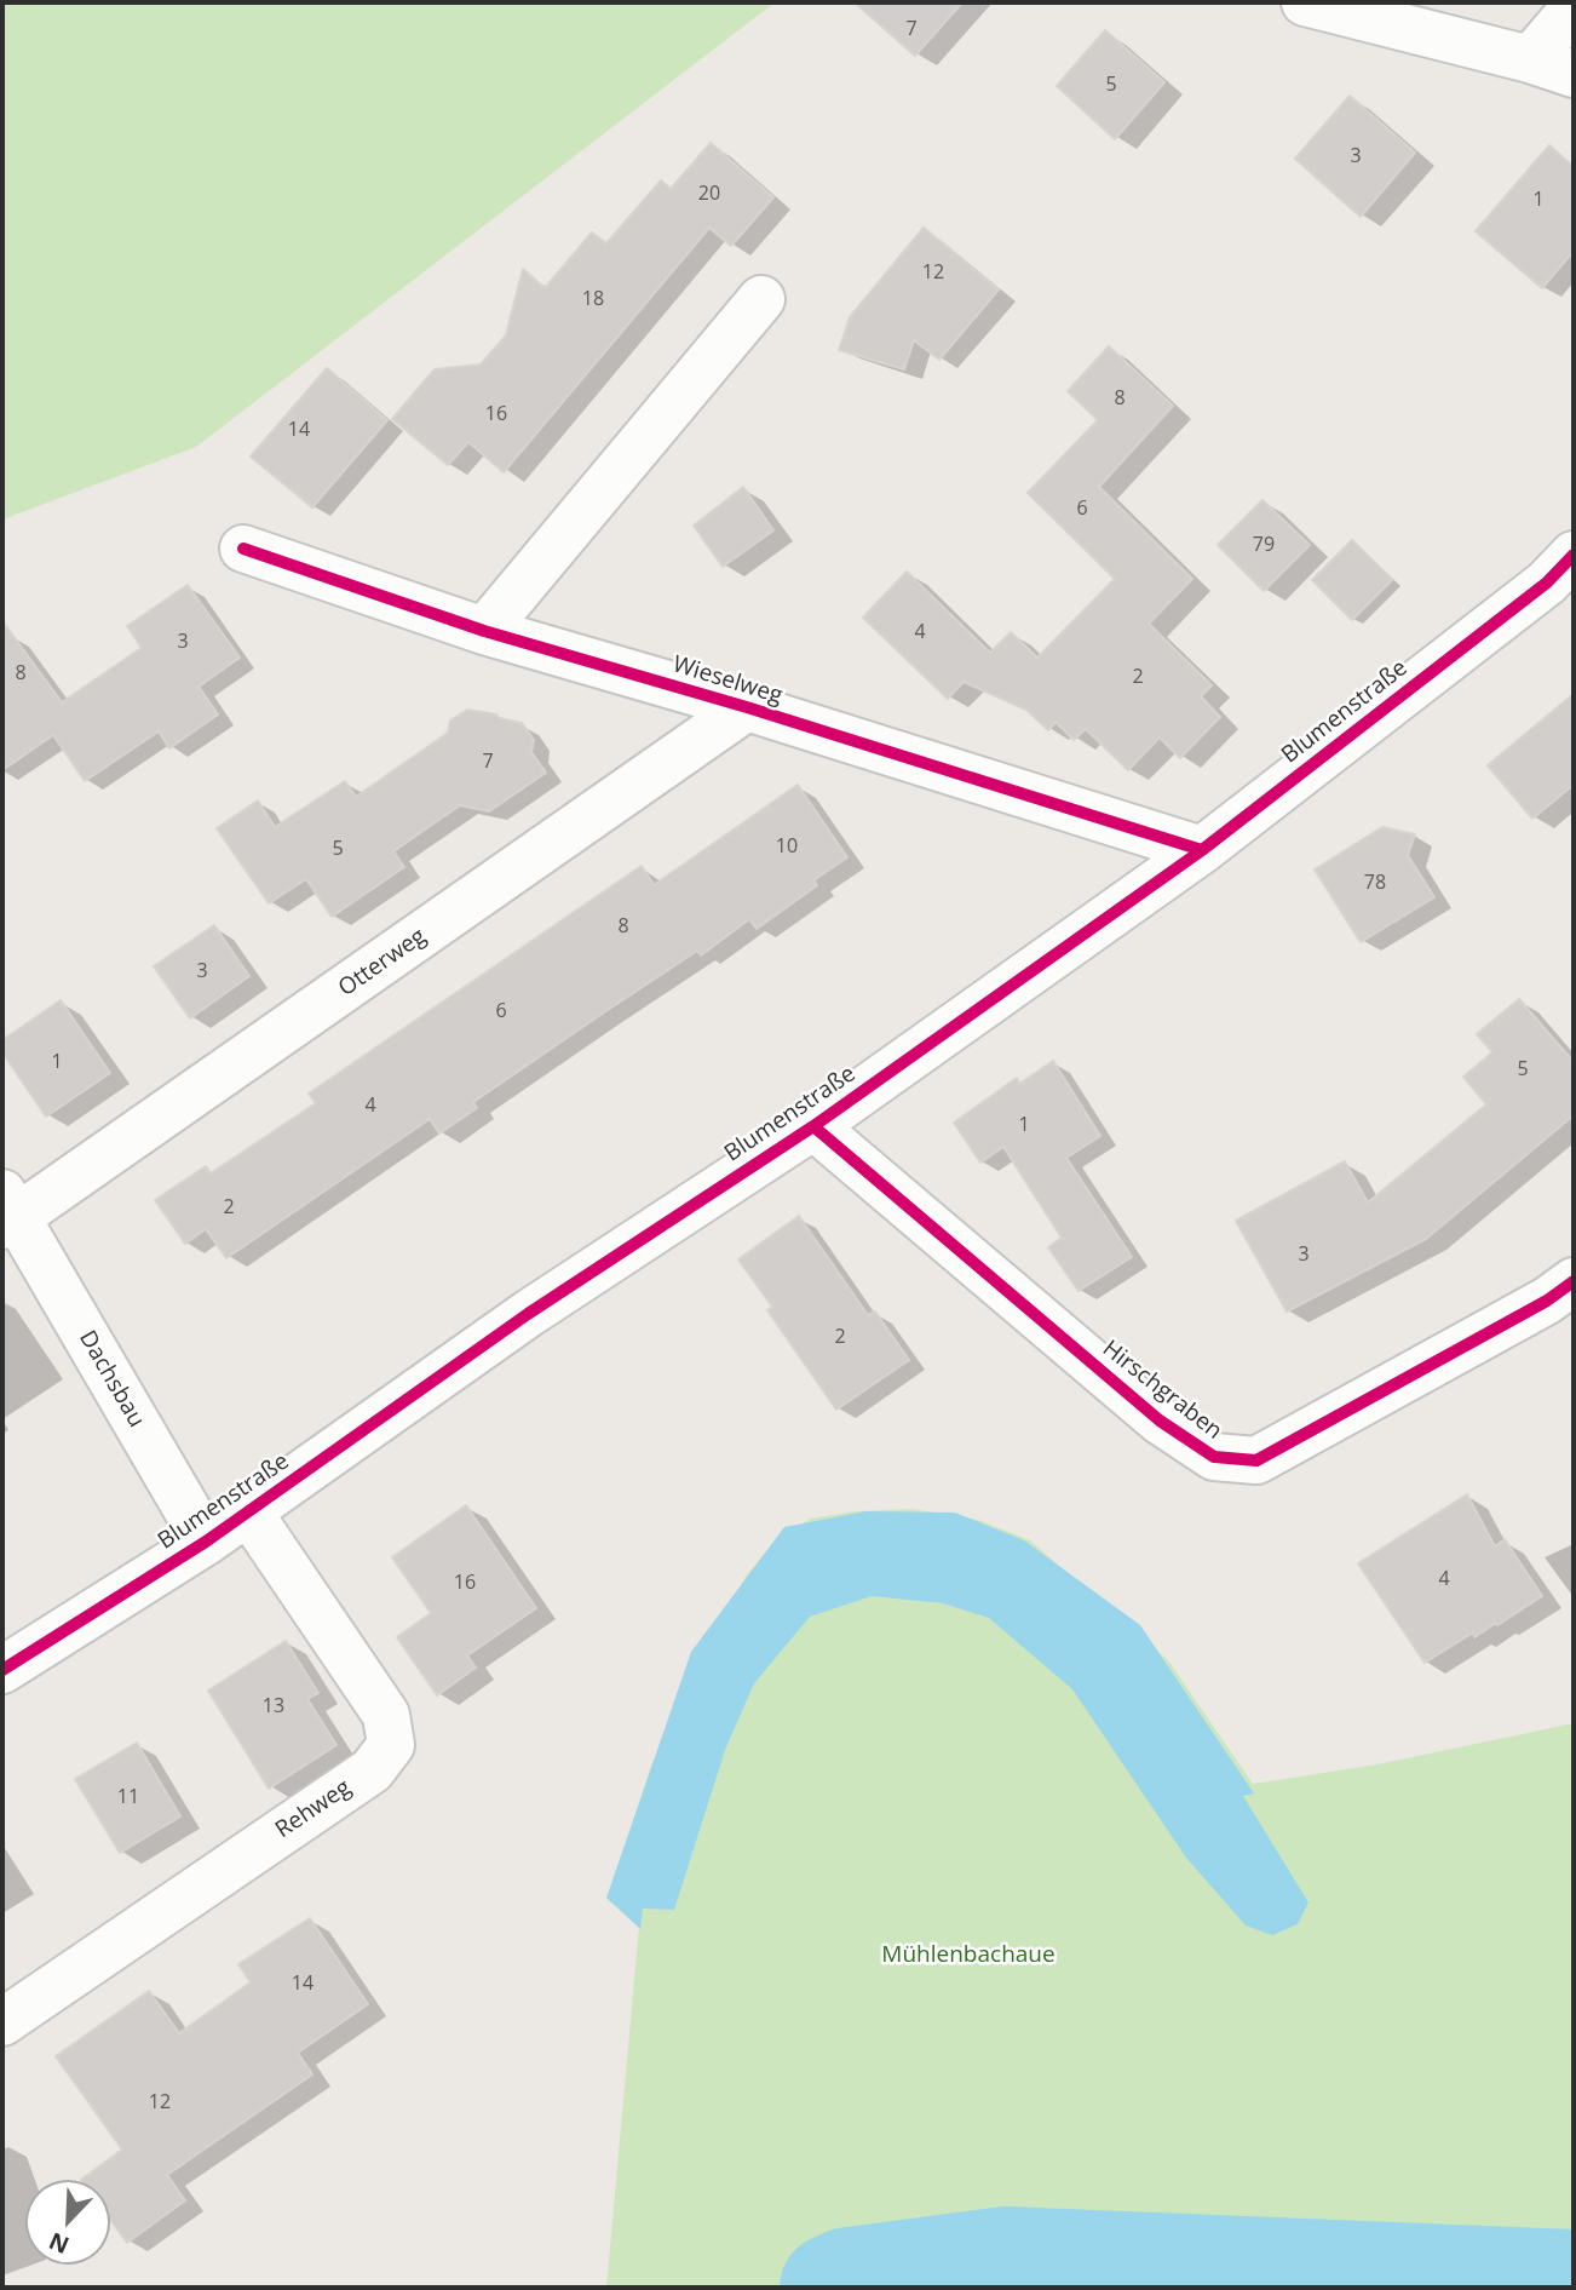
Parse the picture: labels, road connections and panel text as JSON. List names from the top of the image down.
{
  "streets": {
    "street": [
      "Wieselweg",
      "Blumenstraße",
      "Otterweg",
      "Dachsbau",
      "Hirschgraben",
      "Rehweg"
    ]
  },
  "crossings": [
    ["Wieselweg", "Blumenstraße"],
    ["Wieselweg", "Otterweg"],
    ["Blumenstraße", "Dachsbau"],
    ["Blumenstraße", "Hirschgraben"],
    ["Blumenstraße", "Rehweg"],
    ["Otterweg", "Dachsbau"]
  ],
  "parks": ["Mühlenbachaue"],
  "house_numbers": [
    "7",
    "5",
    "3",
    "20",
    "1",
    "12",
    "18",
    "8",
    "16",
    "14",
    "6",
    "79",
    "4",
    "3",
    "8",
    "2",
    "7",
    "10",
    "5",
    "78",
    "8",
    "3",
    "6",
    "1",
    "5",
    "4",
    "1",
    "2",
    "3",
    "2",
    "4",
    "16",
    "13",
    "11",
    "14",
    "12"
  ],
  "north": "bottom left"
}
